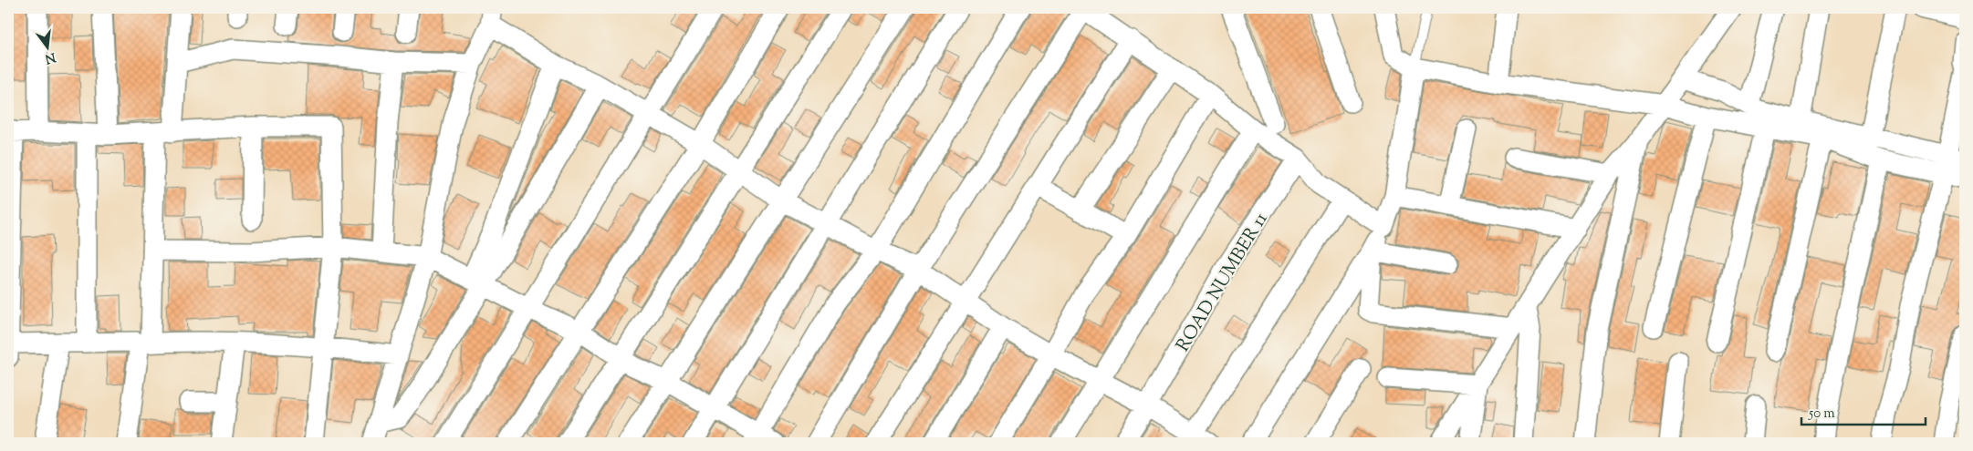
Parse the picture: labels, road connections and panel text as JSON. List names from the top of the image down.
{
  "streets": {
    "street": ["ROAD NUMBER 11"]
  },
  "scale_bar": "50 m",
  "north": "bottom"
}
